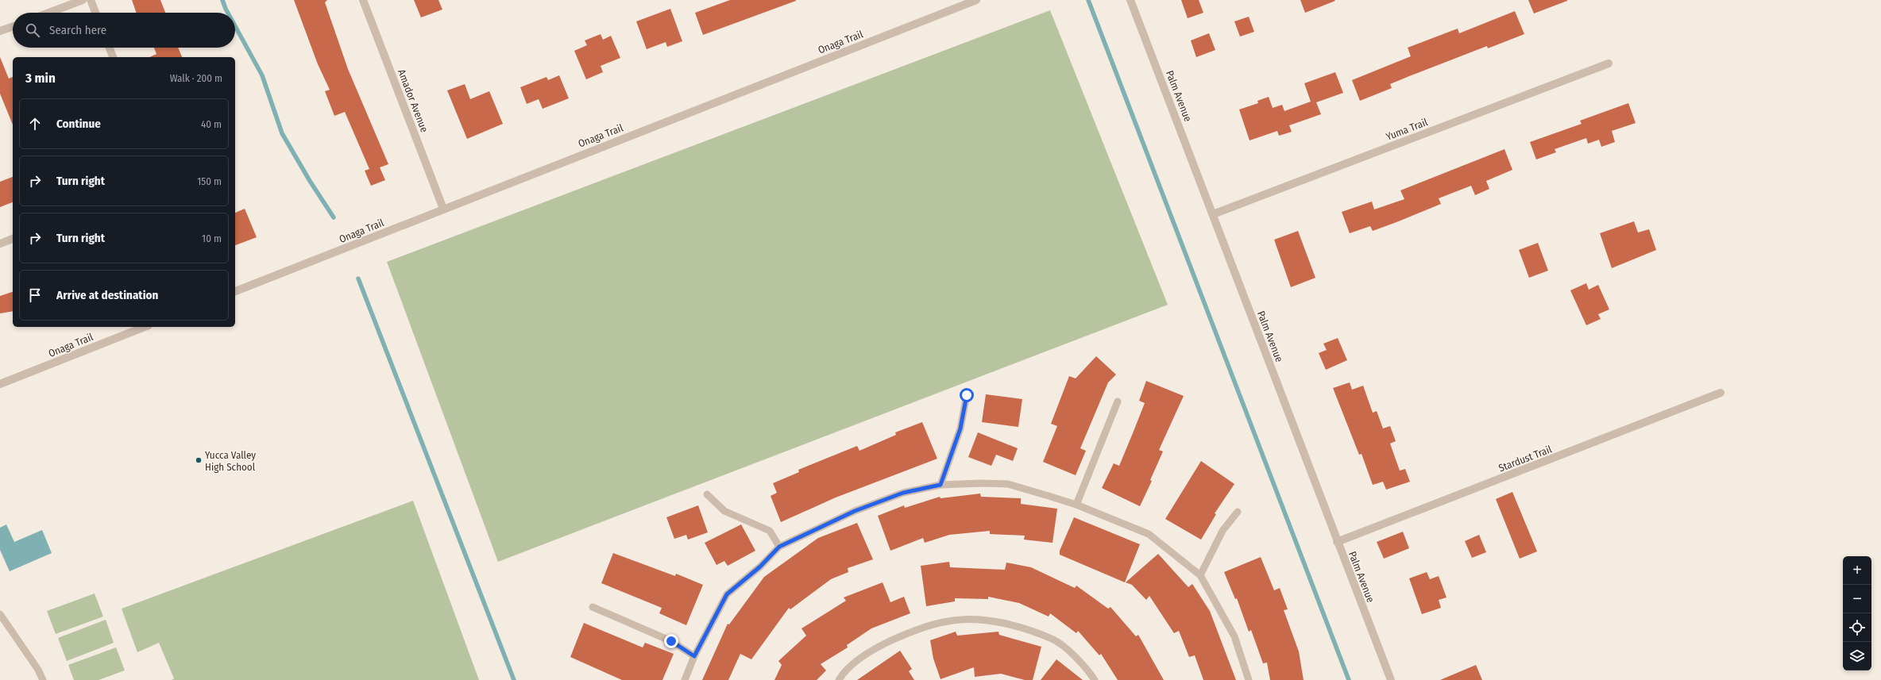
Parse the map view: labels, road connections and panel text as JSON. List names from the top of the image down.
{
  "streets": {
    "street": [
      "Onaga Trail",
      "Palm Avenue",
      "Amador Avenue",
      "Yuma Trail",
      "Stardust Trail"
    ]
  },
  "crossings": [
    ["Onaga Trail", "Amador Avenue"],
    ["Palm Avenue", "Yuma Trail"],
    ["Palm Avenue", "Stardust Trail"]
  ],
  "places": ["Yucca Valley High School"],
  "page": {
    "search": "Search here",
    "heading": ["3 min", "Walk · 200 m"],
    "list": [
      ["Continue", "40 m"],
      ["Turn right", "150 m"],
      ["Turn right", "10 m"],
      "Arrive at destination"
    ],
    "map_buttons": ["+", "−"]
  }
}
